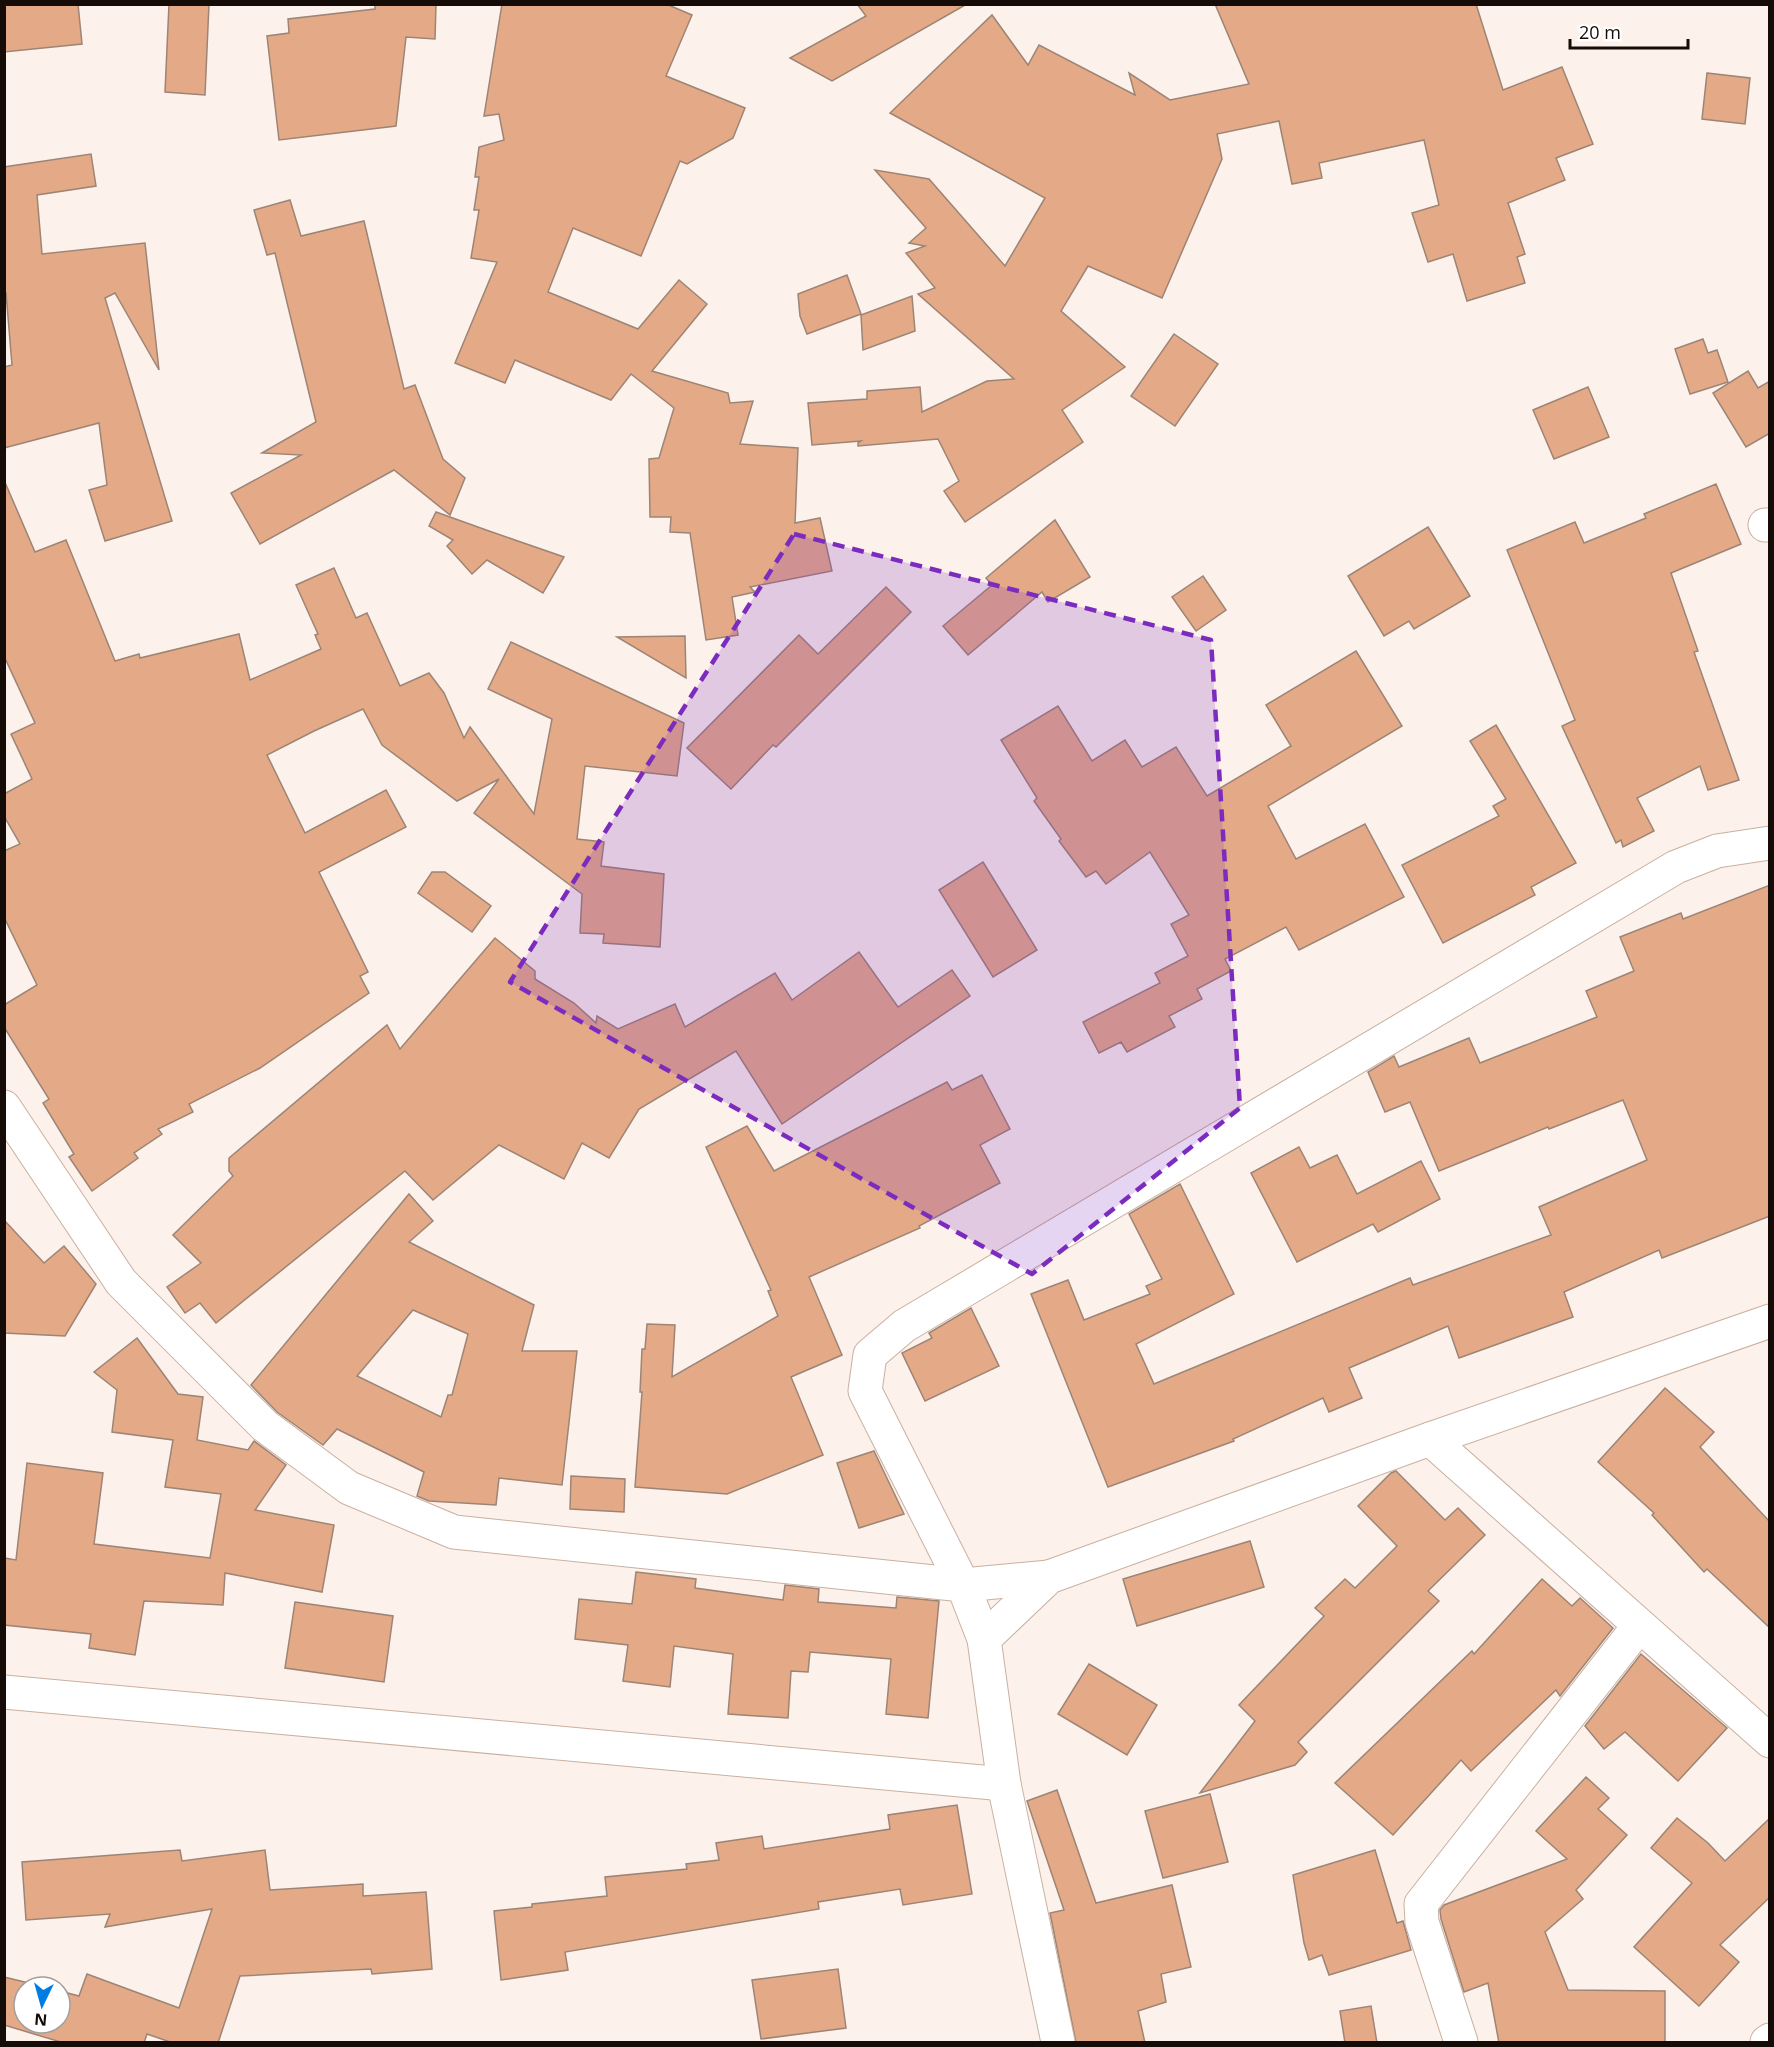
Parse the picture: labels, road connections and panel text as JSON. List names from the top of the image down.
{
  "scale_bar": "20 m",
  "north": "bottom"
}
